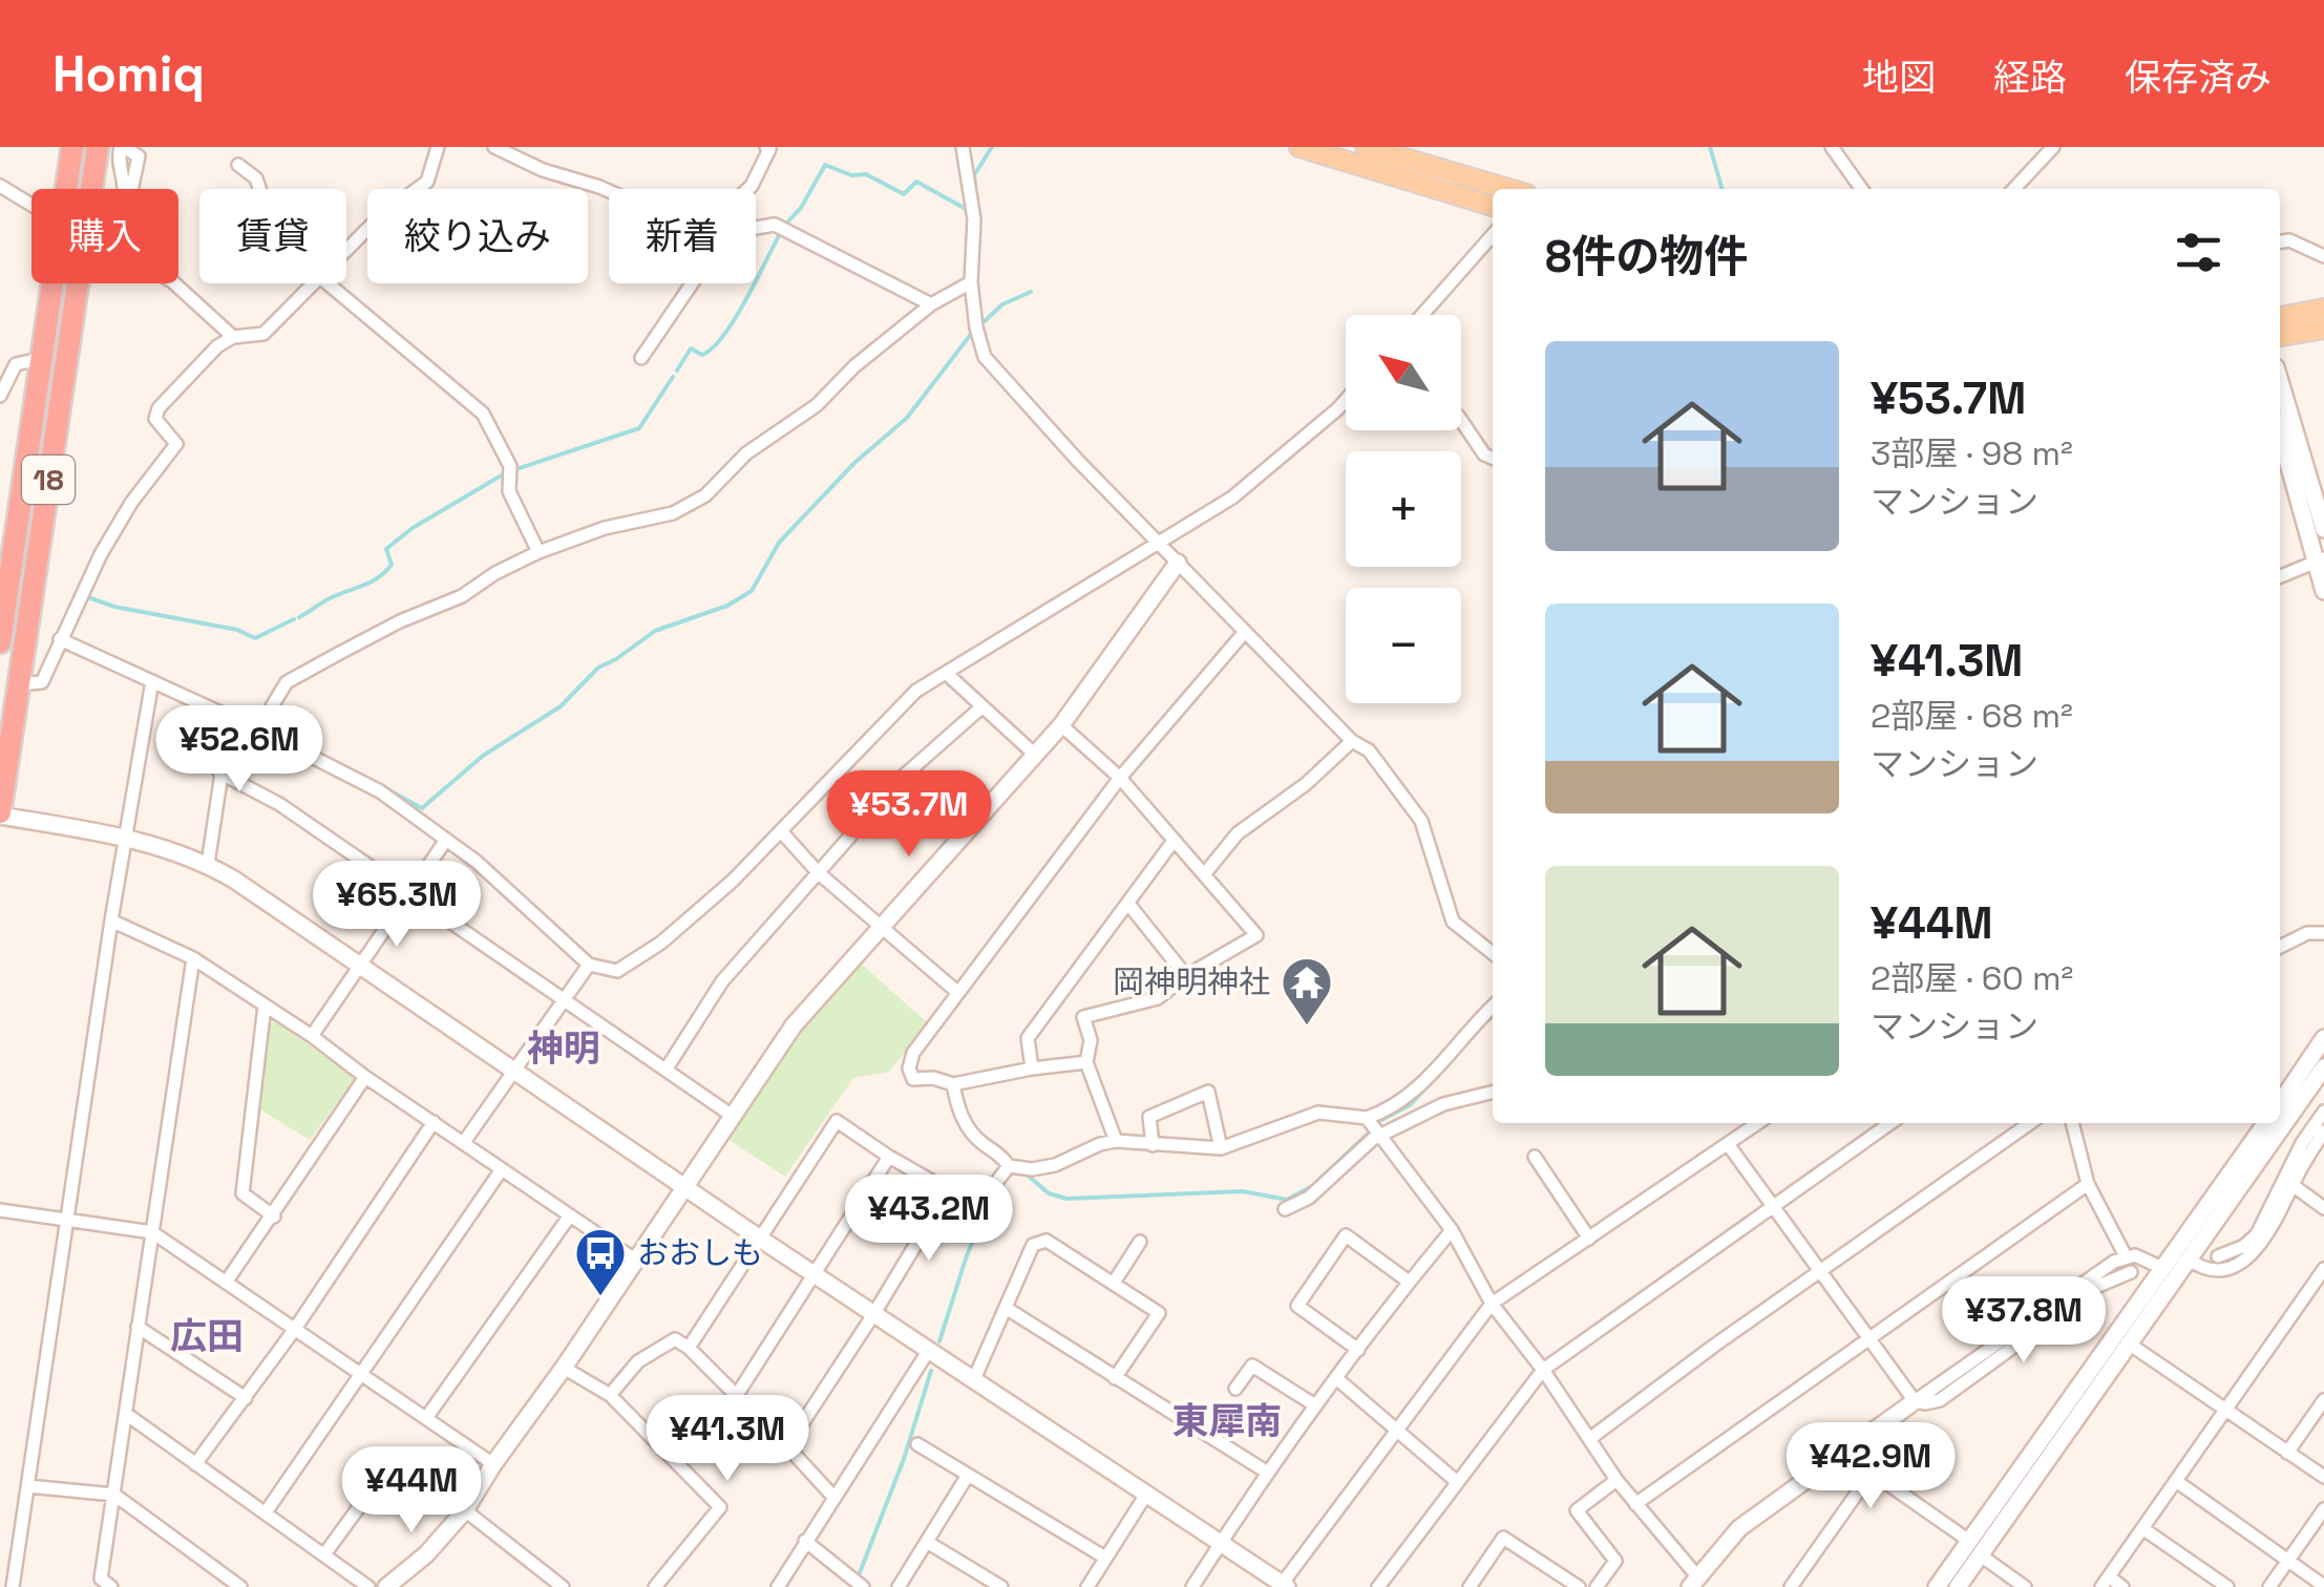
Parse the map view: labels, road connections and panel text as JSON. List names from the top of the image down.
{
  "streets": {
    "highway": ["18"]
  },
  "districts": ["神明", "広田", "東犀南"],
  "places": {
    "temple": ["岡神明神社"],
    "bus stop": ["おおしも"]
  },
  "north": "top left",
  "page": {
    "header": "Homiq",
    "nav": ["地図", "経路", "保存済み"],
    "chip": [
      "購入",
      "賃貸",
      "絞り込み",
      "新着"
    ],
    "heading": "8件の物件",
    "map_buttons": ["+", "−"],
    "list": [
      {
        "name": "¥53.7M",
        "note": "3部屋 · 98 m² · マンション"
      },
      {
        "name": "¥41.3M",
        "note": "2部屋 · 68 m² · マンション"
      },
      {
        "name": "¥44M",
        "note": "2部屋 · 60 m² · マンション"
      }
    ],
    "price": [
      "¥52.6M",
      "¥53.7M",
      "¥65.3M",
      "¥43.2M",
      "¥37.8M",
      "¥41.3M",
      "¥42.9M",
      "¥44M"
    ]
  }
}
